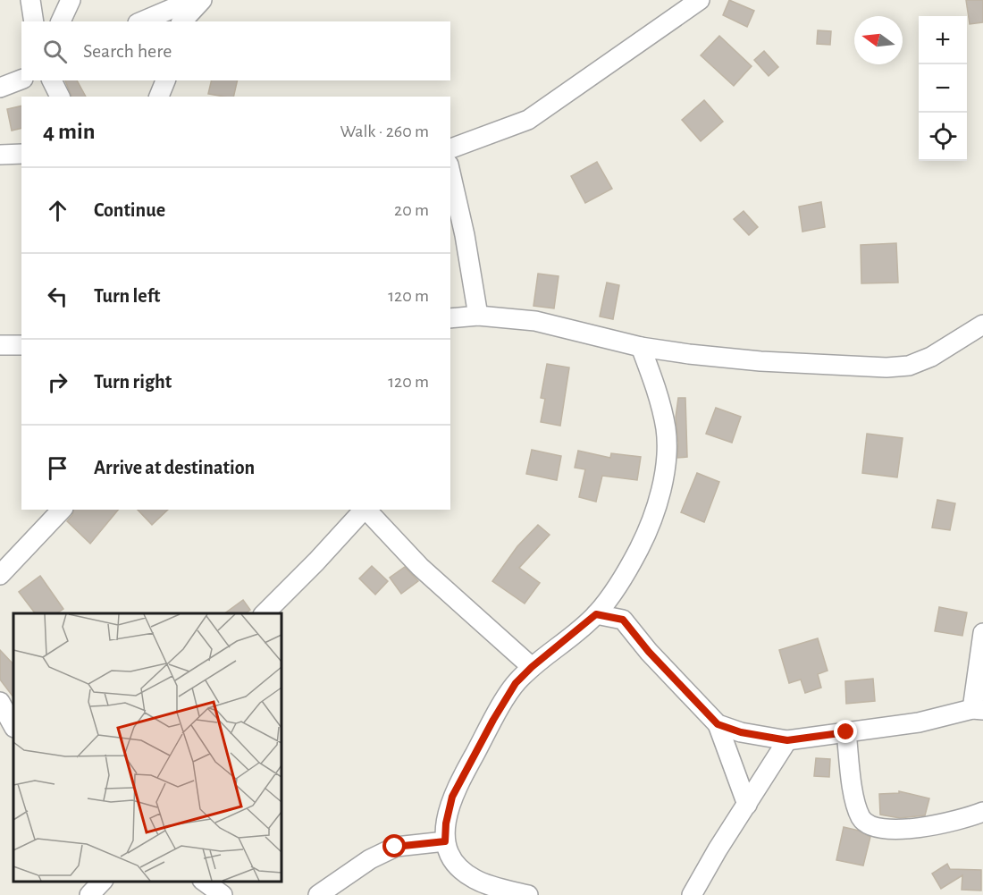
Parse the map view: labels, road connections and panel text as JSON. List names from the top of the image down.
{
  "north": "left",
  "page": {
    "map_buttons": ["+", "−"],
    "search": "Search here",
    "heading": ["4 min", "Walk · 260 m"],
    "list": [
      ["Continue", "20 m"],
      ["Turn left", "120 m"],
      ["Turn right", "120 m"],
      "Arrive at destination"
    ]
  }
}
